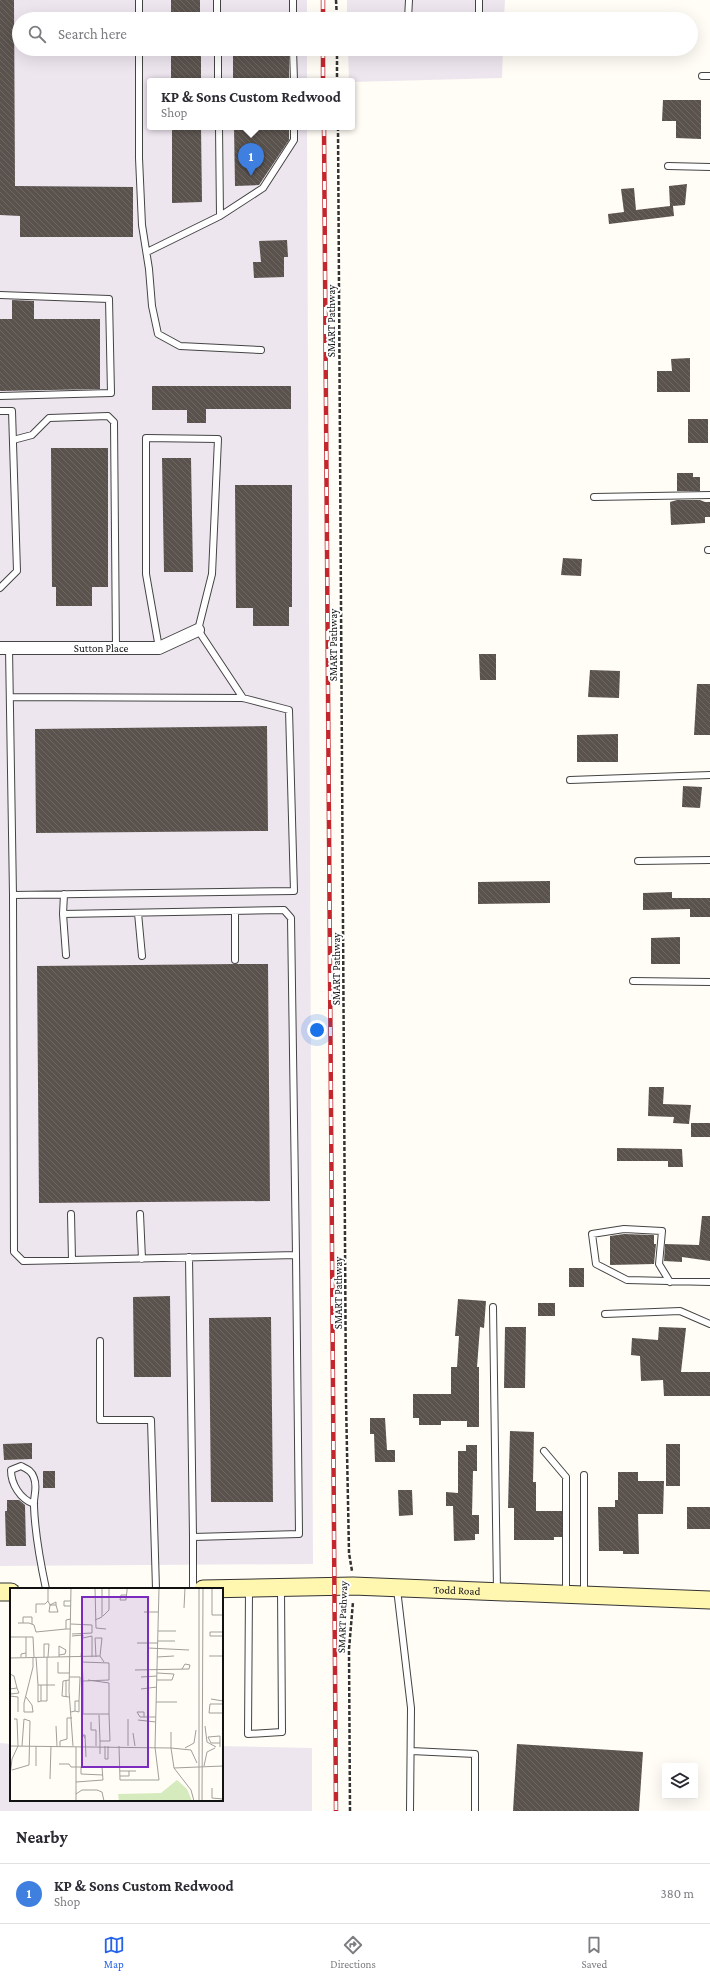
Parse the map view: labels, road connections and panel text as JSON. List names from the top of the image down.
{
  "streets": {
    "main road": ["Todd Road"],
    "street": ["Sutton Place"],
    "path": ["SMART Pathway"]
  },
  "crossings": [
    ["SMART Pathway", "Todd Road"]
  ],
  "page": {
    "search": "Search here",
    "popup": ["KP & Sons Custom Redwood", "Shop"],
    "pins": "1",
    "heading": "Nearby",
    "list": [
      {
        "mark": "1",
        "name": "KP & Sons Custom Redwood",
        "note": "Shop",
        "value": "380 m"
      }
    ],
    "nav": ["Map", "Directions", "Saved"]
  }
}
